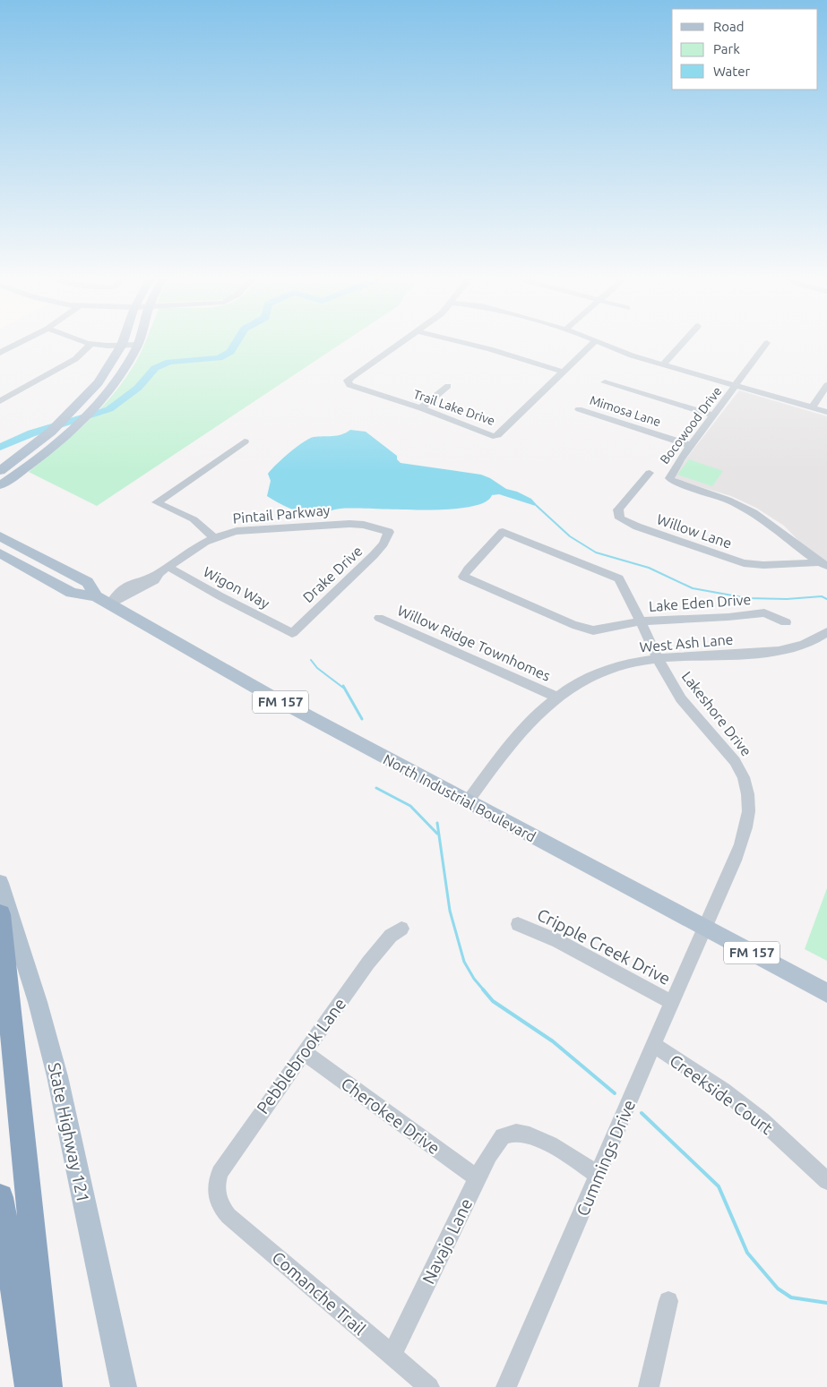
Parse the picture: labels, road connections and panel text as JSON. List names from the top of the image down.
{
  "streets": {
    "main road": ["FM 157", "North Industrial Boulevard", "State Highway 121"],
    "street": [
      "Trail Lake Drive",
      "Mimosa Lane",
      "Bocowood Drive",
      "Pintail Parkway",
      "Willow Lane",
      "Drake Drive",
      "Wigon Way",
      "Lake Eden Drive",
      "Willow Ridge Townhomes",
      "West Ash Lane",
      "Lakeshore Drive",
      "Cripple Creek Drive",
      "Pebblebrook Lane",
      "Creekside Court",
      "Cherokee Drive",
      "Cummings Drive",
      "Navajo Lane",
      "Comanche Trail"
    ]
  },
  "crossings": [
    ["Mimosa Lane", "Bocowood Drive"],
    ["Bocowood Drive", "Willow Lane"],
    ["Pintail Parkway", "Drake Drive"],
    ["Pintail Parkway", "Wigon Way"],
    ["Pintail Parkway", "North Industrial Boulevard"],
    ["Drake Drive", "Wigon Way"],
    ["Lake Eden Drive", "Lakeshore Drive"],
    ["Willow Ridge Townhomes", "West Ash Lane"],
    ["West Ash Lane", "Lakeshore Drive"],
    ["West Ash Lane", "North Industrial Boulevard"],
    ["Lakeshore Drive", "North Industrial Boulevard"],
    ["Lakeshore Drive", "Cummings Drive"],
    ["North Industrial Boulevard", "Cummings Drive"],
    ["Cripple Creek Drive", "Cummings Drive"],
    ["Pebblebrook Lane", "Cherokee Drive"],
    ["Pebblebrook Lane", "Comanche Trail"],
    ["Creekside Court", "Cummings Drive"],
    ["Cherokee Drive", "Navajo Lane"],
    ["Cummings Drive", "Navajo Lane"],
    ["Navajo Lane", "Comanche Trail"]
  ],
  "legend": ["Road", "Park", "Water"]
}
